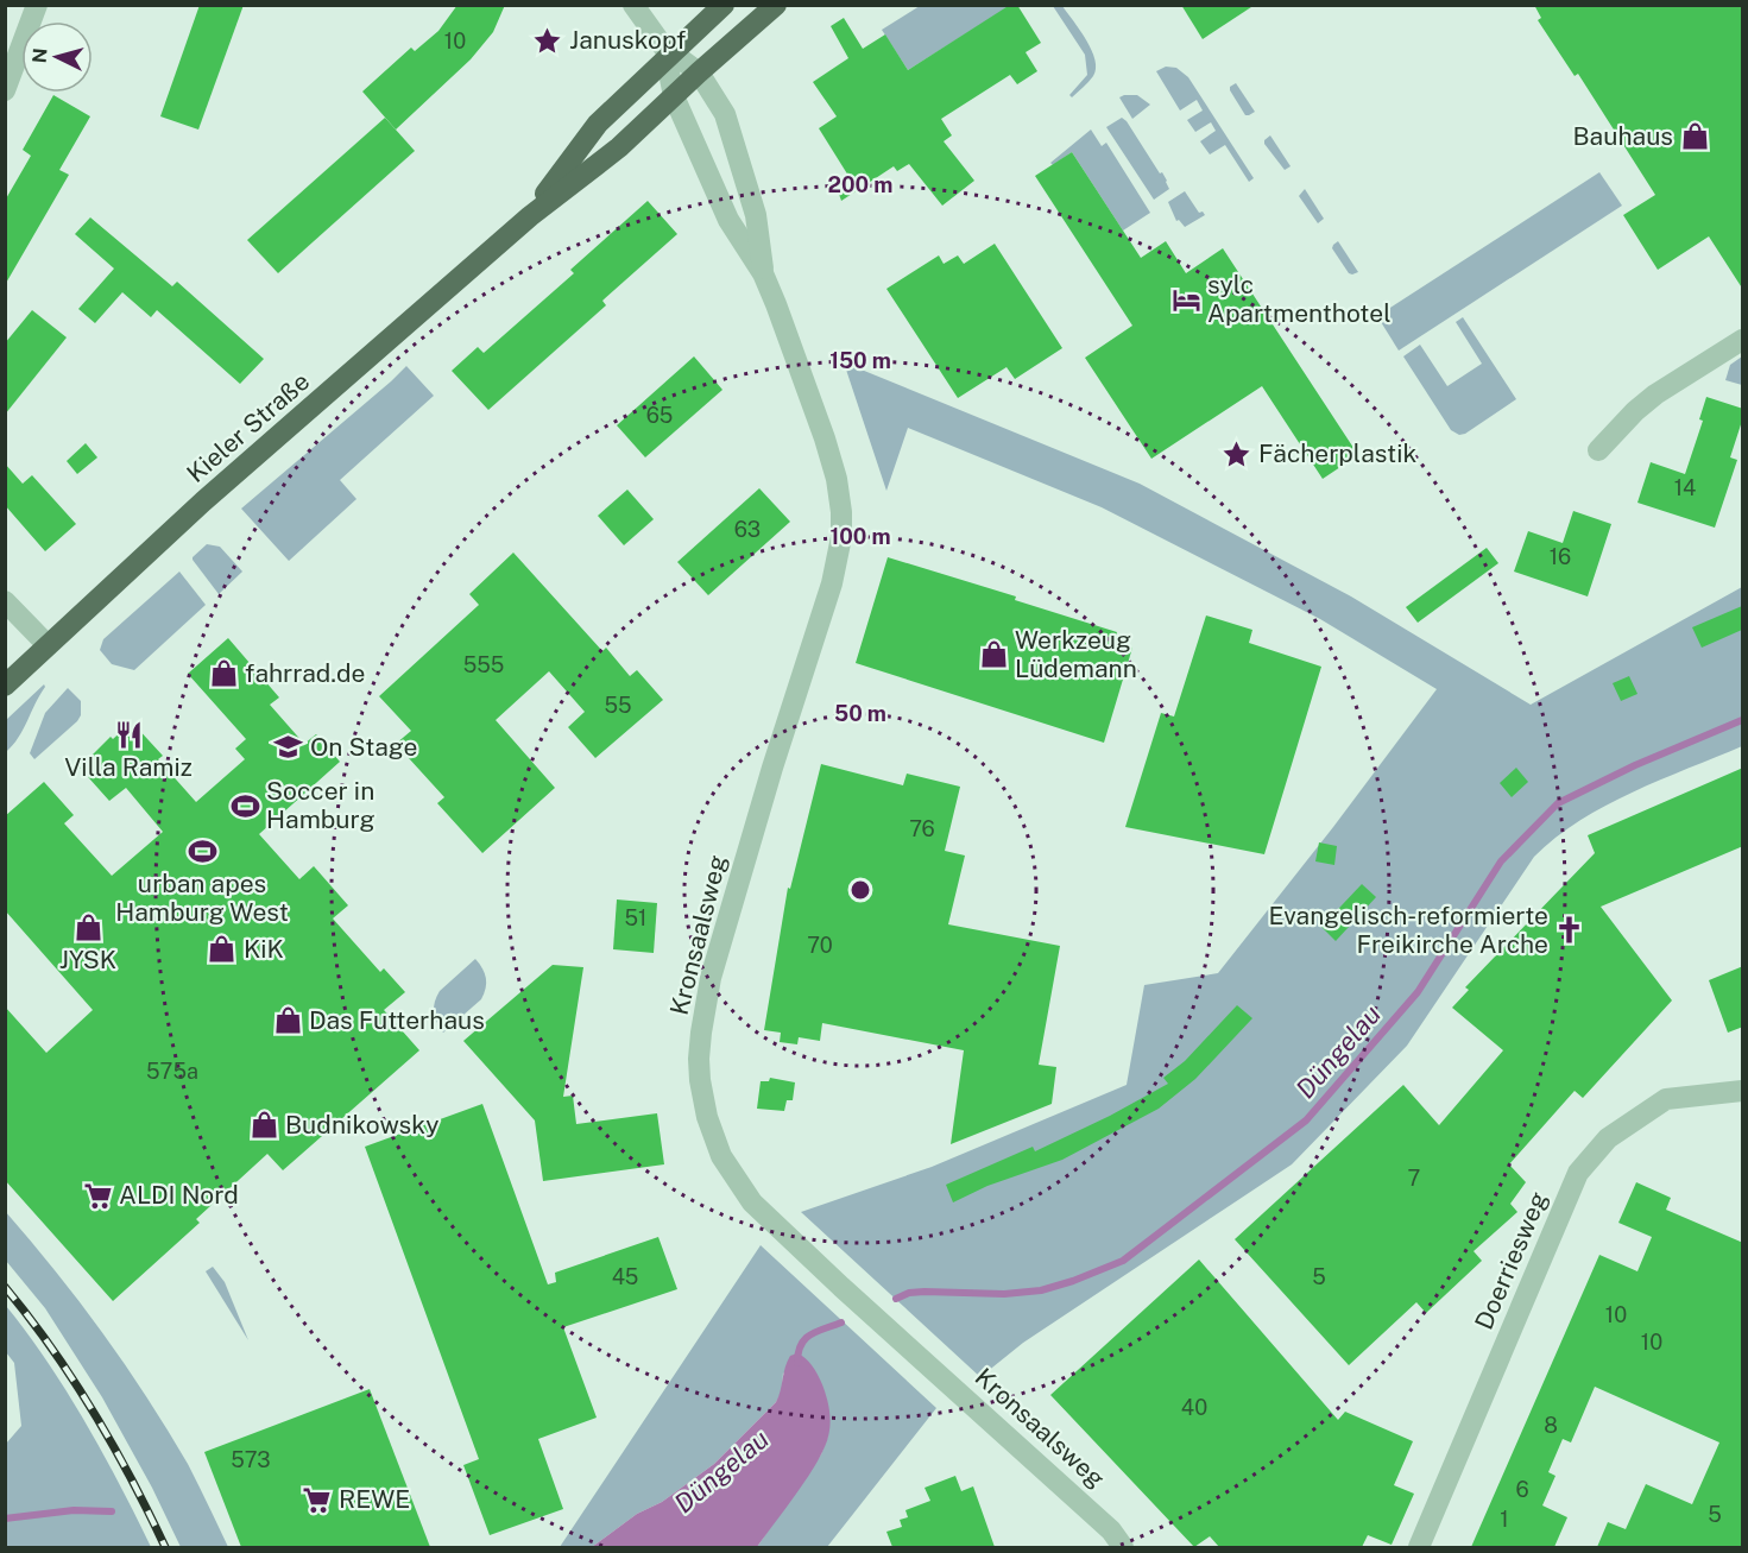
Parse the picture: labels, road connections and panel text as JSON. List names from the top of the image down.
{
  "streets": {
    "main road": ["Kieler Straße"],
    "street": ["Kronsaalsweg", "Doerriesweg"]
  },
  "crossings": [
    ["Kieler Straße", "Kronsaalsweg"]
  ],
  "water": ["Düngelau"],
  "places": {
    "place": ["Januskopf", "Fächerplastik"],
    "shop": [
      "Bauhaus",
      "Werkzeug Lüdemann",
      "fahrrad.de",
      "JYSK",
      "KiK",
      "Das Futterhaus",
      "Budnikowsky"
    ],
    "hotel": ["sylc Apartmenthotel"],
    "restaurant": ["Villa Ramiz"],
    "school or university": ["On Stage"],
    "sports": ["Soccer in Hamburg", "urban apes Hamburg West"],
    "church": ["Evangelisch-reformierte Freikirche Arche"],
    "supermarket": ["ALDI Nord", "REWE"]
  },
  "house_numbers": [
    "10",
    "65",
    "14",
    "63",
    "16",
    "555",
    "55",
    "76",
    "51",
    "70",
    "575a",
    "7",
    "45",
    "5",
    "10",
    "10",
    "40",
    "8",
    "573",
    "6",
    "5",
    "1"
  ],
  "north": "left",
  "rings": [
    "200 m",
    "150 m",
    "100 m",
    "50 m"
  ]
}
